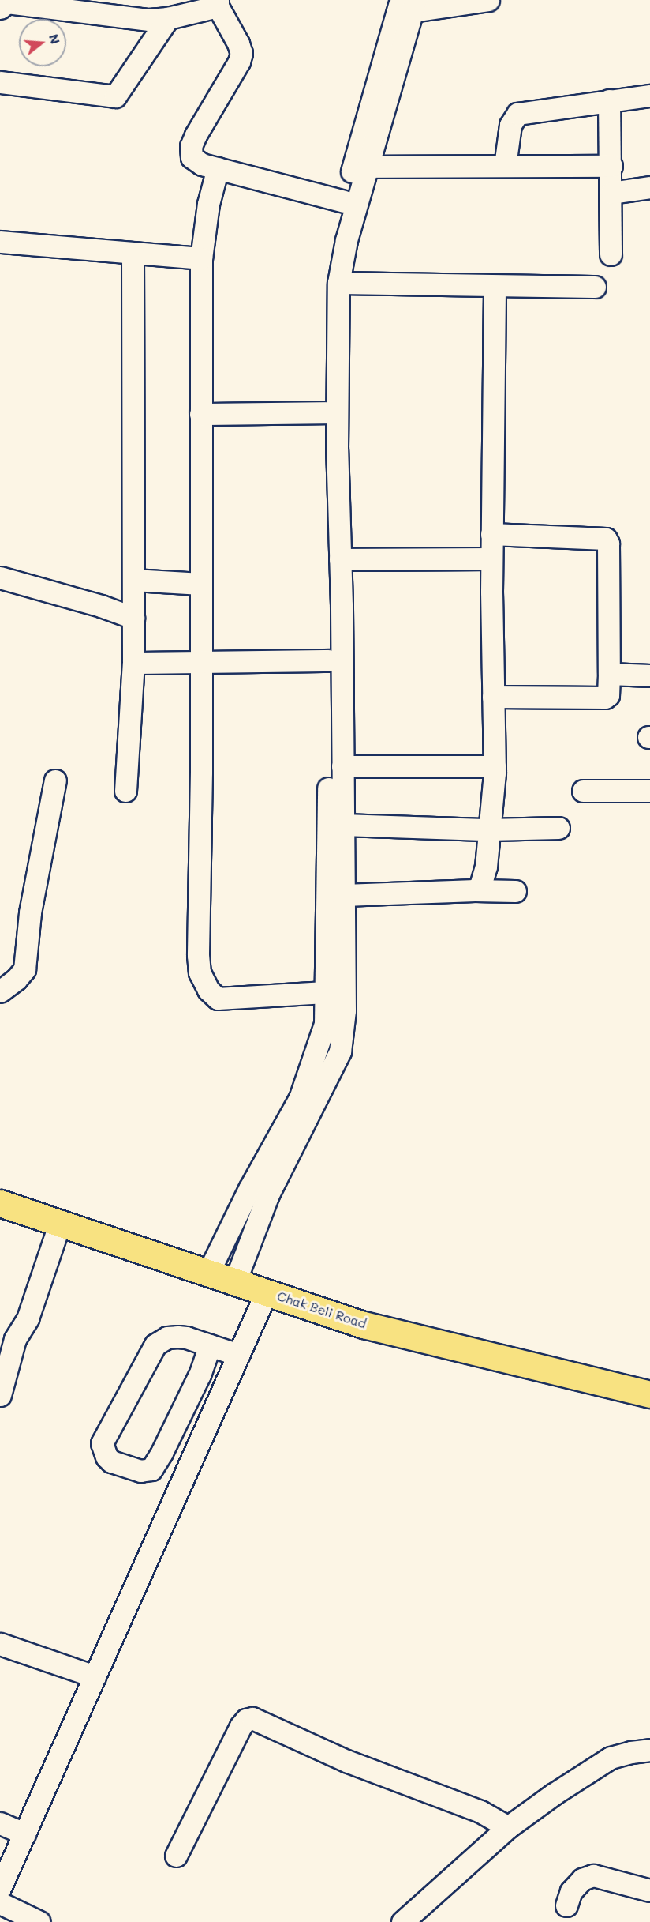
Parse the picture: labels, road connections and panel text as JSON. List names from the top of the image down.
{
  "streets": {
    "main road": ["Chak Beli Road"]
  },
  "north": "right"
}
